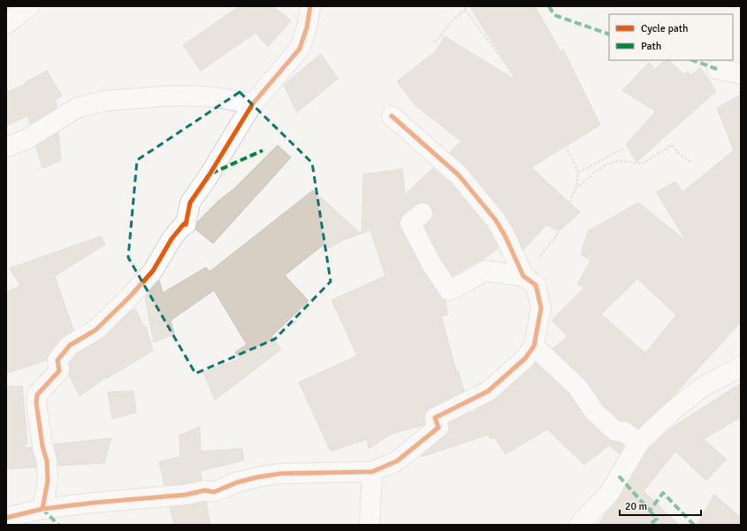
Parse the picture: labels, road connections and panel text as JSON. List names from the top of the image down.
{
  "legend": ["Cycle path", "Path"],
  "scale_bar": "20 m"
}
